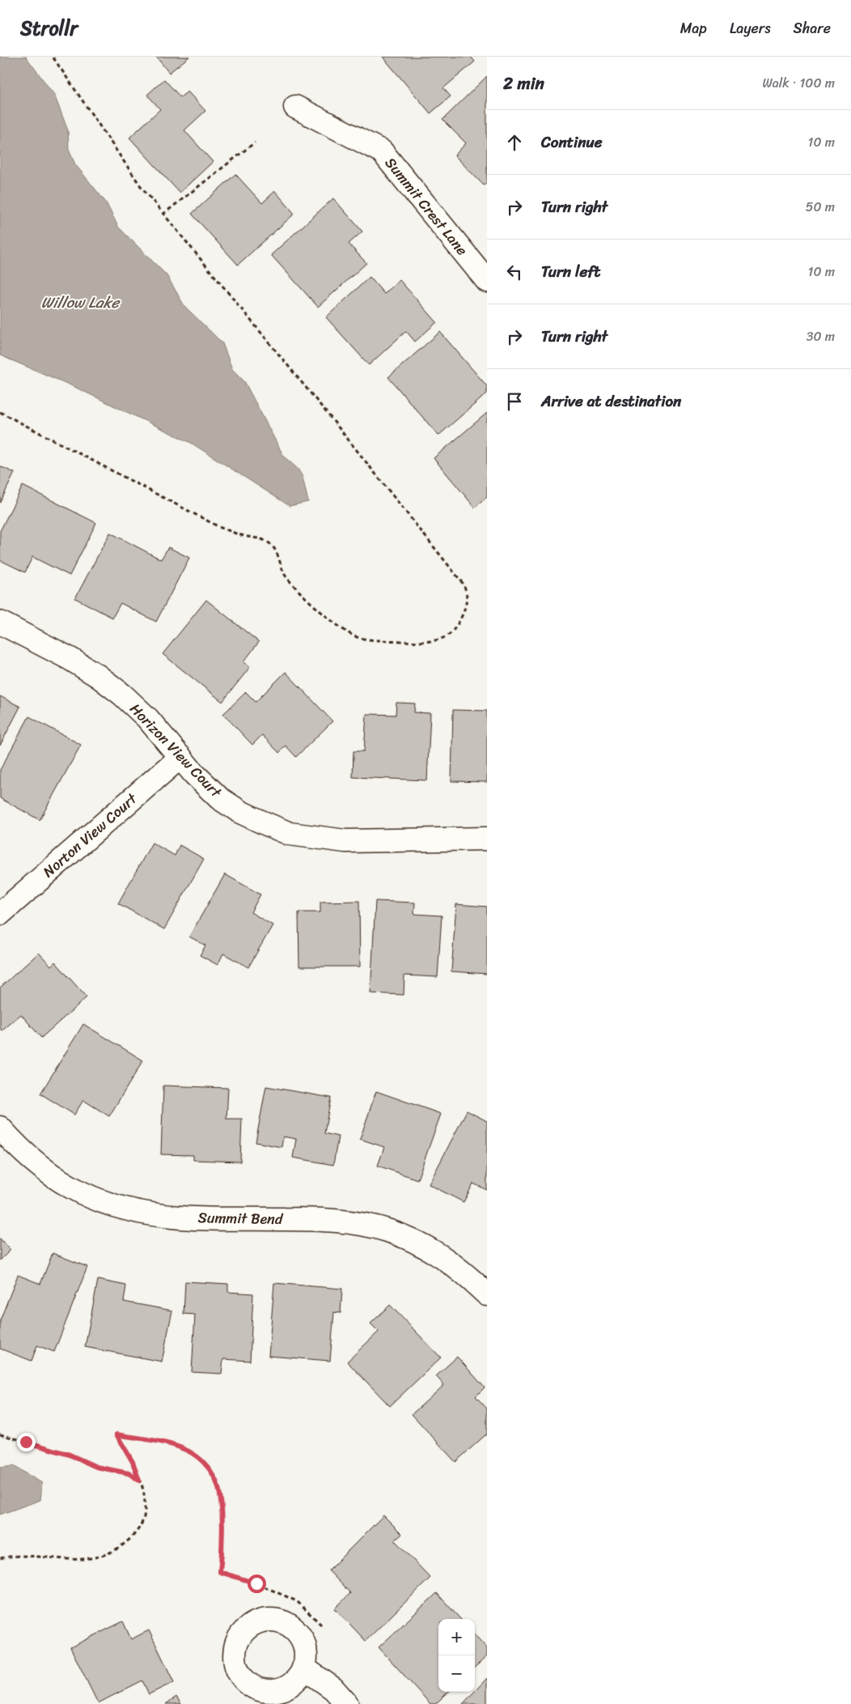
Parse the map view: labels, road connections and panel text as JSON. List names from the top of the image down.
{
  "streets": {
    "street": [
      "Summit Crest Lane",
      "Horizon View Court",
      "Norton View Court",
      "Summit Bend"
    ]
  },
  "crossings": [
    ["Horizon View Court", "Norton View Court"]
  ],
  "water": ["Willow Lake"],
  "page": {
    "header": "Strollr",
    "nav": ["Map", "Layers", "Share"],
    "heading": ["2 min", "Walk · 100 m"],
    "list": [
      ["Continue", "10 m"],
      ["Turn right", "50 m"],
      ["Turn left", "10 m"],
      ["Turn right", "30 m"],
      "Arrive at destination"
    ],
    "map_buttons": ["+", "−"]
  }
}
